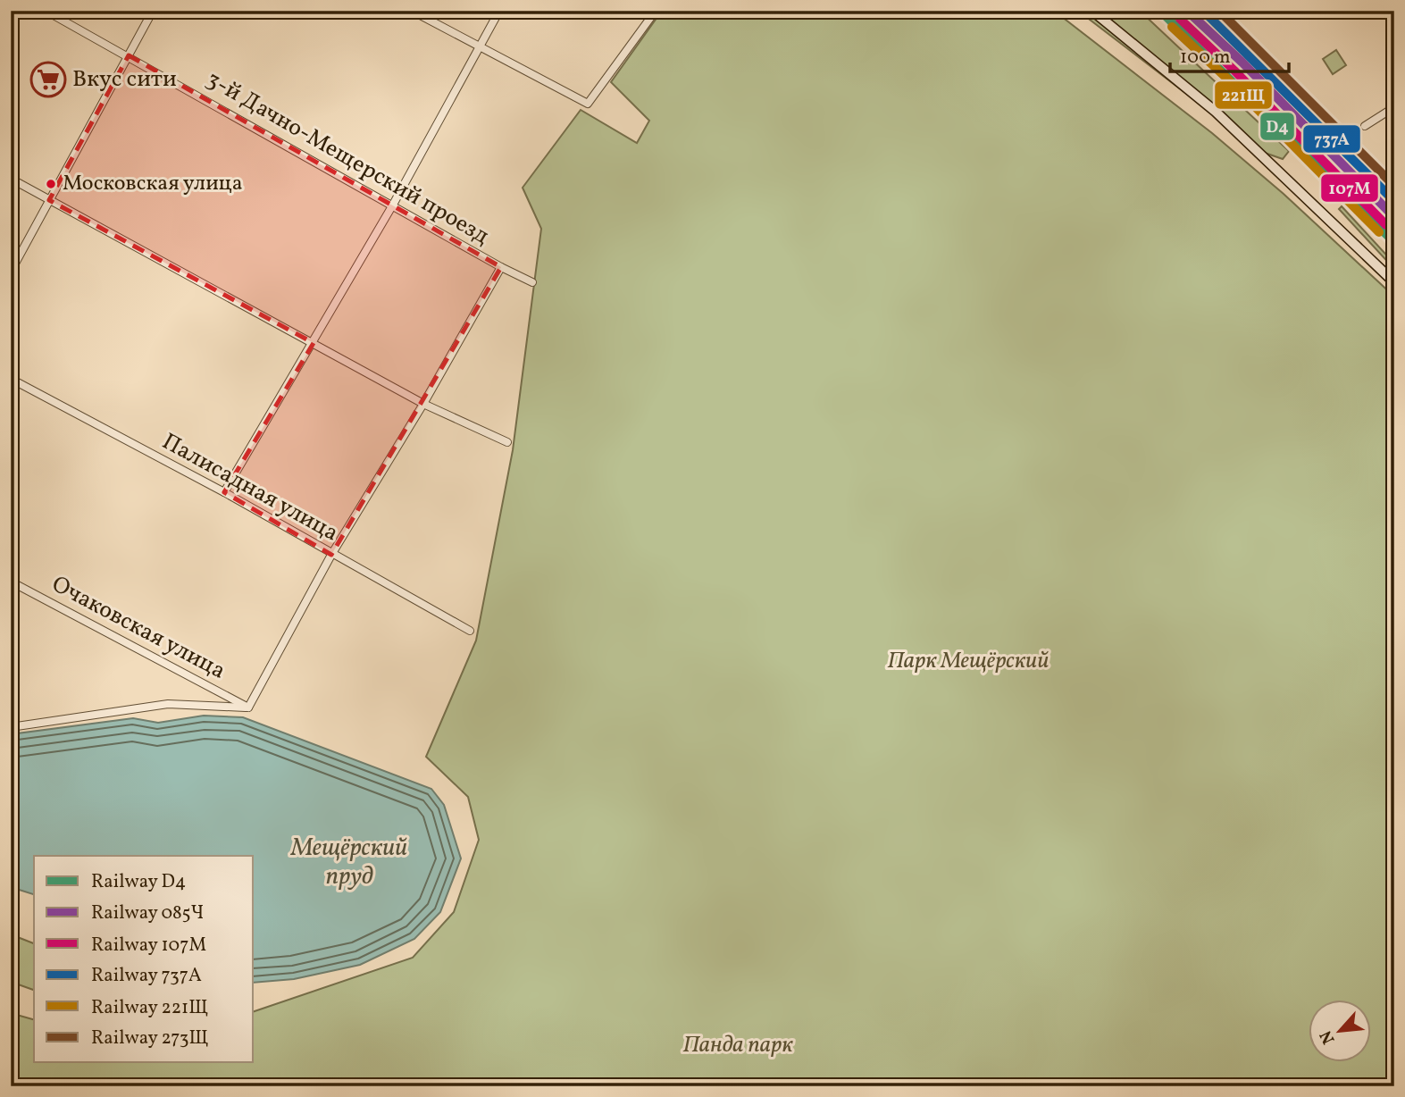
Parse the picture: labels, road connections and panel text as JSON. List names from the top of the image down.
{
  "streets": {
    "street": ["3-й Дачно-Мещерский проезд", "Палисадная улица", "Очаковская улица"]
  },
  "water": ["Мещёрский пруд"],
  "parks": ["Парк Мещёрский", "Панда парк"],
  "places": {
    "supermarket": ["Вкус сити"],
    "other": ["Московская улица"]
  },
  "lines": [
    "rail line D4",
    "rail line 085Ч",
    "rail line 737А",
    "rail line 273Щ",
    "rail line 107М",
    "rail line 221Щ"
  ],
  "legend": [
    "Railway D4",
    "Railway 085Ч",
    "Railway 107М",
    "Railway 737А",
    "Railway 221Щ",
    "Railway 273Щ"
  ],
  "scale_bar": "100 m",
  "north": "bottom left"
}
